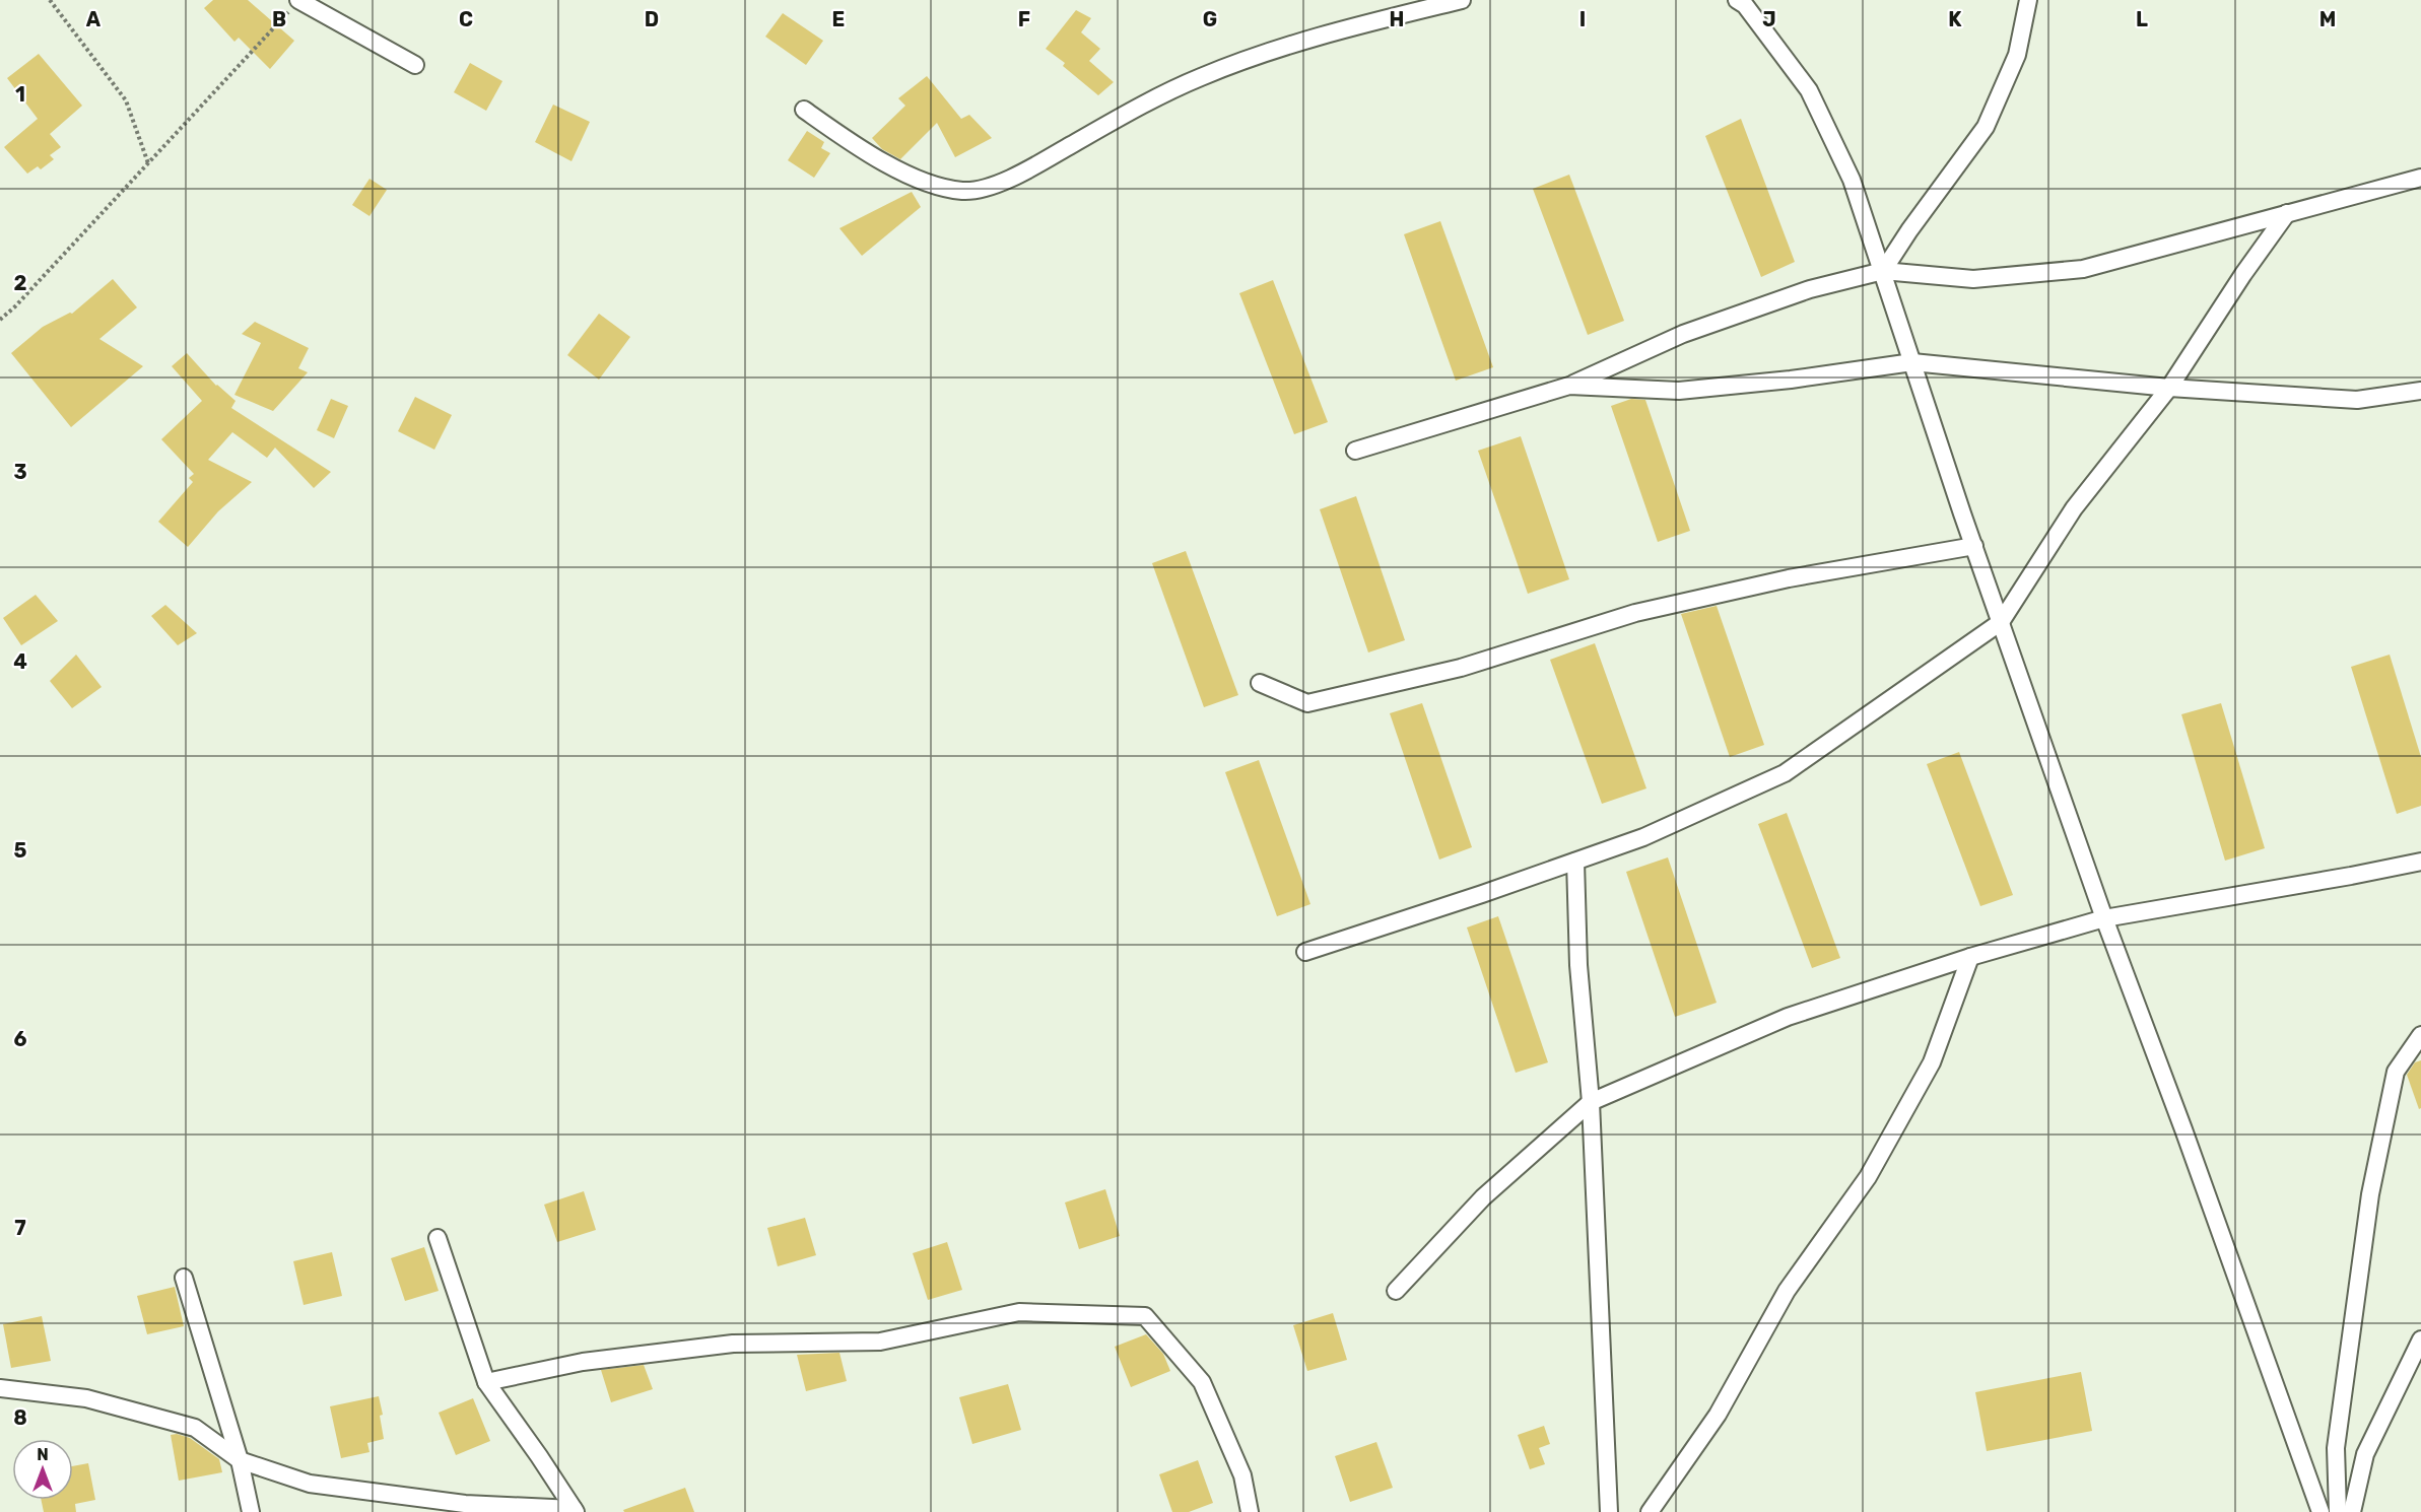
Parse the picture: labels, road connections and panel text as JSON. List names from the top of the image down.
{
  "north": "top",
  "grid": {
    "columns": [
      "A",
      "B",
      "C",
      "D",
      "E",
      "F",
      "G",
      "H",
      "I",
      "J",
      "K",
      "L",
      "M"
    ],
    "rows": [
      "1",
      "2",
      "3",
      "4",
      "5",
      "6",
      "7",
      "8"
    ]
  }
}
